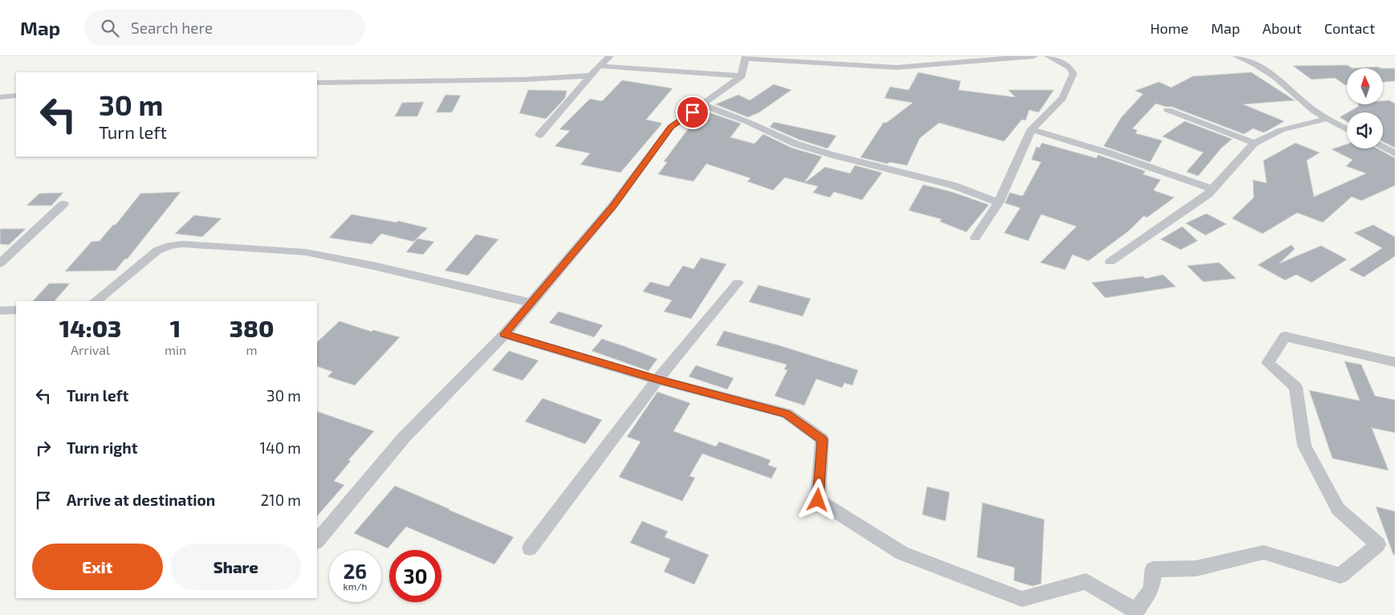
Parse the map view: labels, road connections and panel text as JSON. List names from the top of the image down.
{
  "north": "top",
  "page": {
    "header": "Map",
    "search": "Search here",
    "nav": [
      "Home",
      "Map",
      "About",
      "Contact"
    ],
    "turn": ["30 m", "Turn left"],
    "eta": [
      "14:03",
      "Arrival",
      "1",
      "min",
      "380",
      "m"
    ],
    "list": [
      {
        "name": "Turn left",
        "value": "30 m"
      },
      {
        "name": "Turn right",
        "value": "140 m"
      },
      {
        "name": "Arrive at destination",
        "value": "210 m"
      }
    ],
    "buttons": ["Exit", "Share"],
    "speed": "26 km/h",
    "limit": "30"
  }
}
